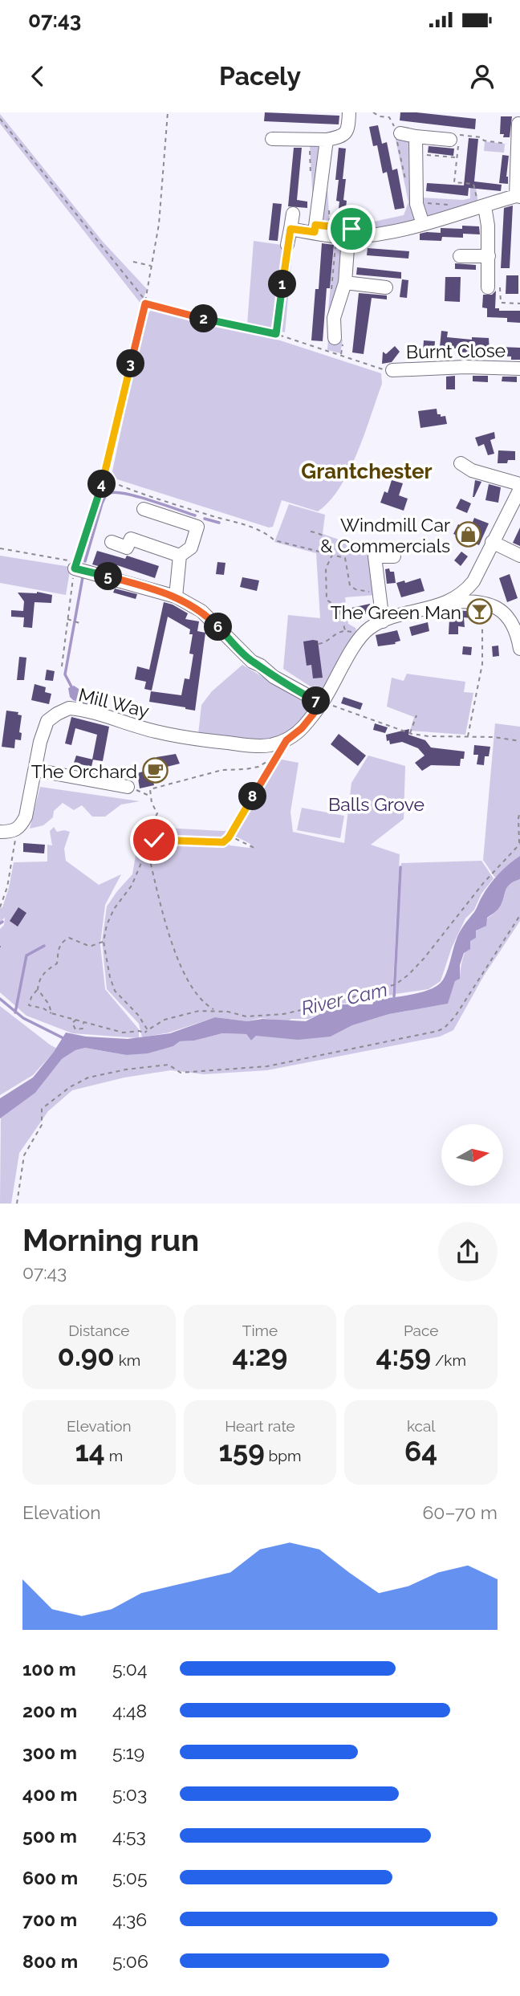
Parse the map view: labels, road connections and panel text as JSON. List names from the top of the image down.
{
  "streets": {
    "street": ["Burnt Close", "Mill Way"]
  },
  "districts": ["Grantchester"],
  "water": ["River Cam"],
  "parks": ["Balls Grove"],
  "places": {
    "shop": ["Windmill Car & Commercials"],
    "bar": ["The Green Man"],
    "cafe": ["The Orchard"]
  },
  "north": "right",
  "page": {
    "status": "07:43",
    "header": "Pacely",
    "pins": [
      "1",
      "2",
      "3",
      "4",
      "5",
      "6",
      "7",
      "8"
    ],
    "heading": ["Morning run", "07:43"],
    "stats": [
      ["Distance", "0.90 km"],
      ["Time", "4:29"],
      ["Pace", "4:59 /km"],
      ["Elevation", "14 m"],
      ["Heart rate", "159 bpm"],
      ["kcal", "64"]
    ],
    "chart": ["Elevation", "60–70 m"],
    "list": [
      {
        "name": "100 m",
        "note": "5:04"
      },
      {
        "name": "200 m",
        "note": "4:48"
      },
      {
        "name": "300 m",
        "note": "5:19"
      },
      {
        "name": "400 m",
        "note": "5:03"
      },
      {
        "name": "500 m",
        "note": "4:53"
      },
      {
        "name": "600 m",
        "note": "5:05"
      },
      {
        "name": "700 m",
        "note": "4:36"
      },
      {
        "name": "800 m",
        "note": "5:06"
      }
    ]
  }
}
